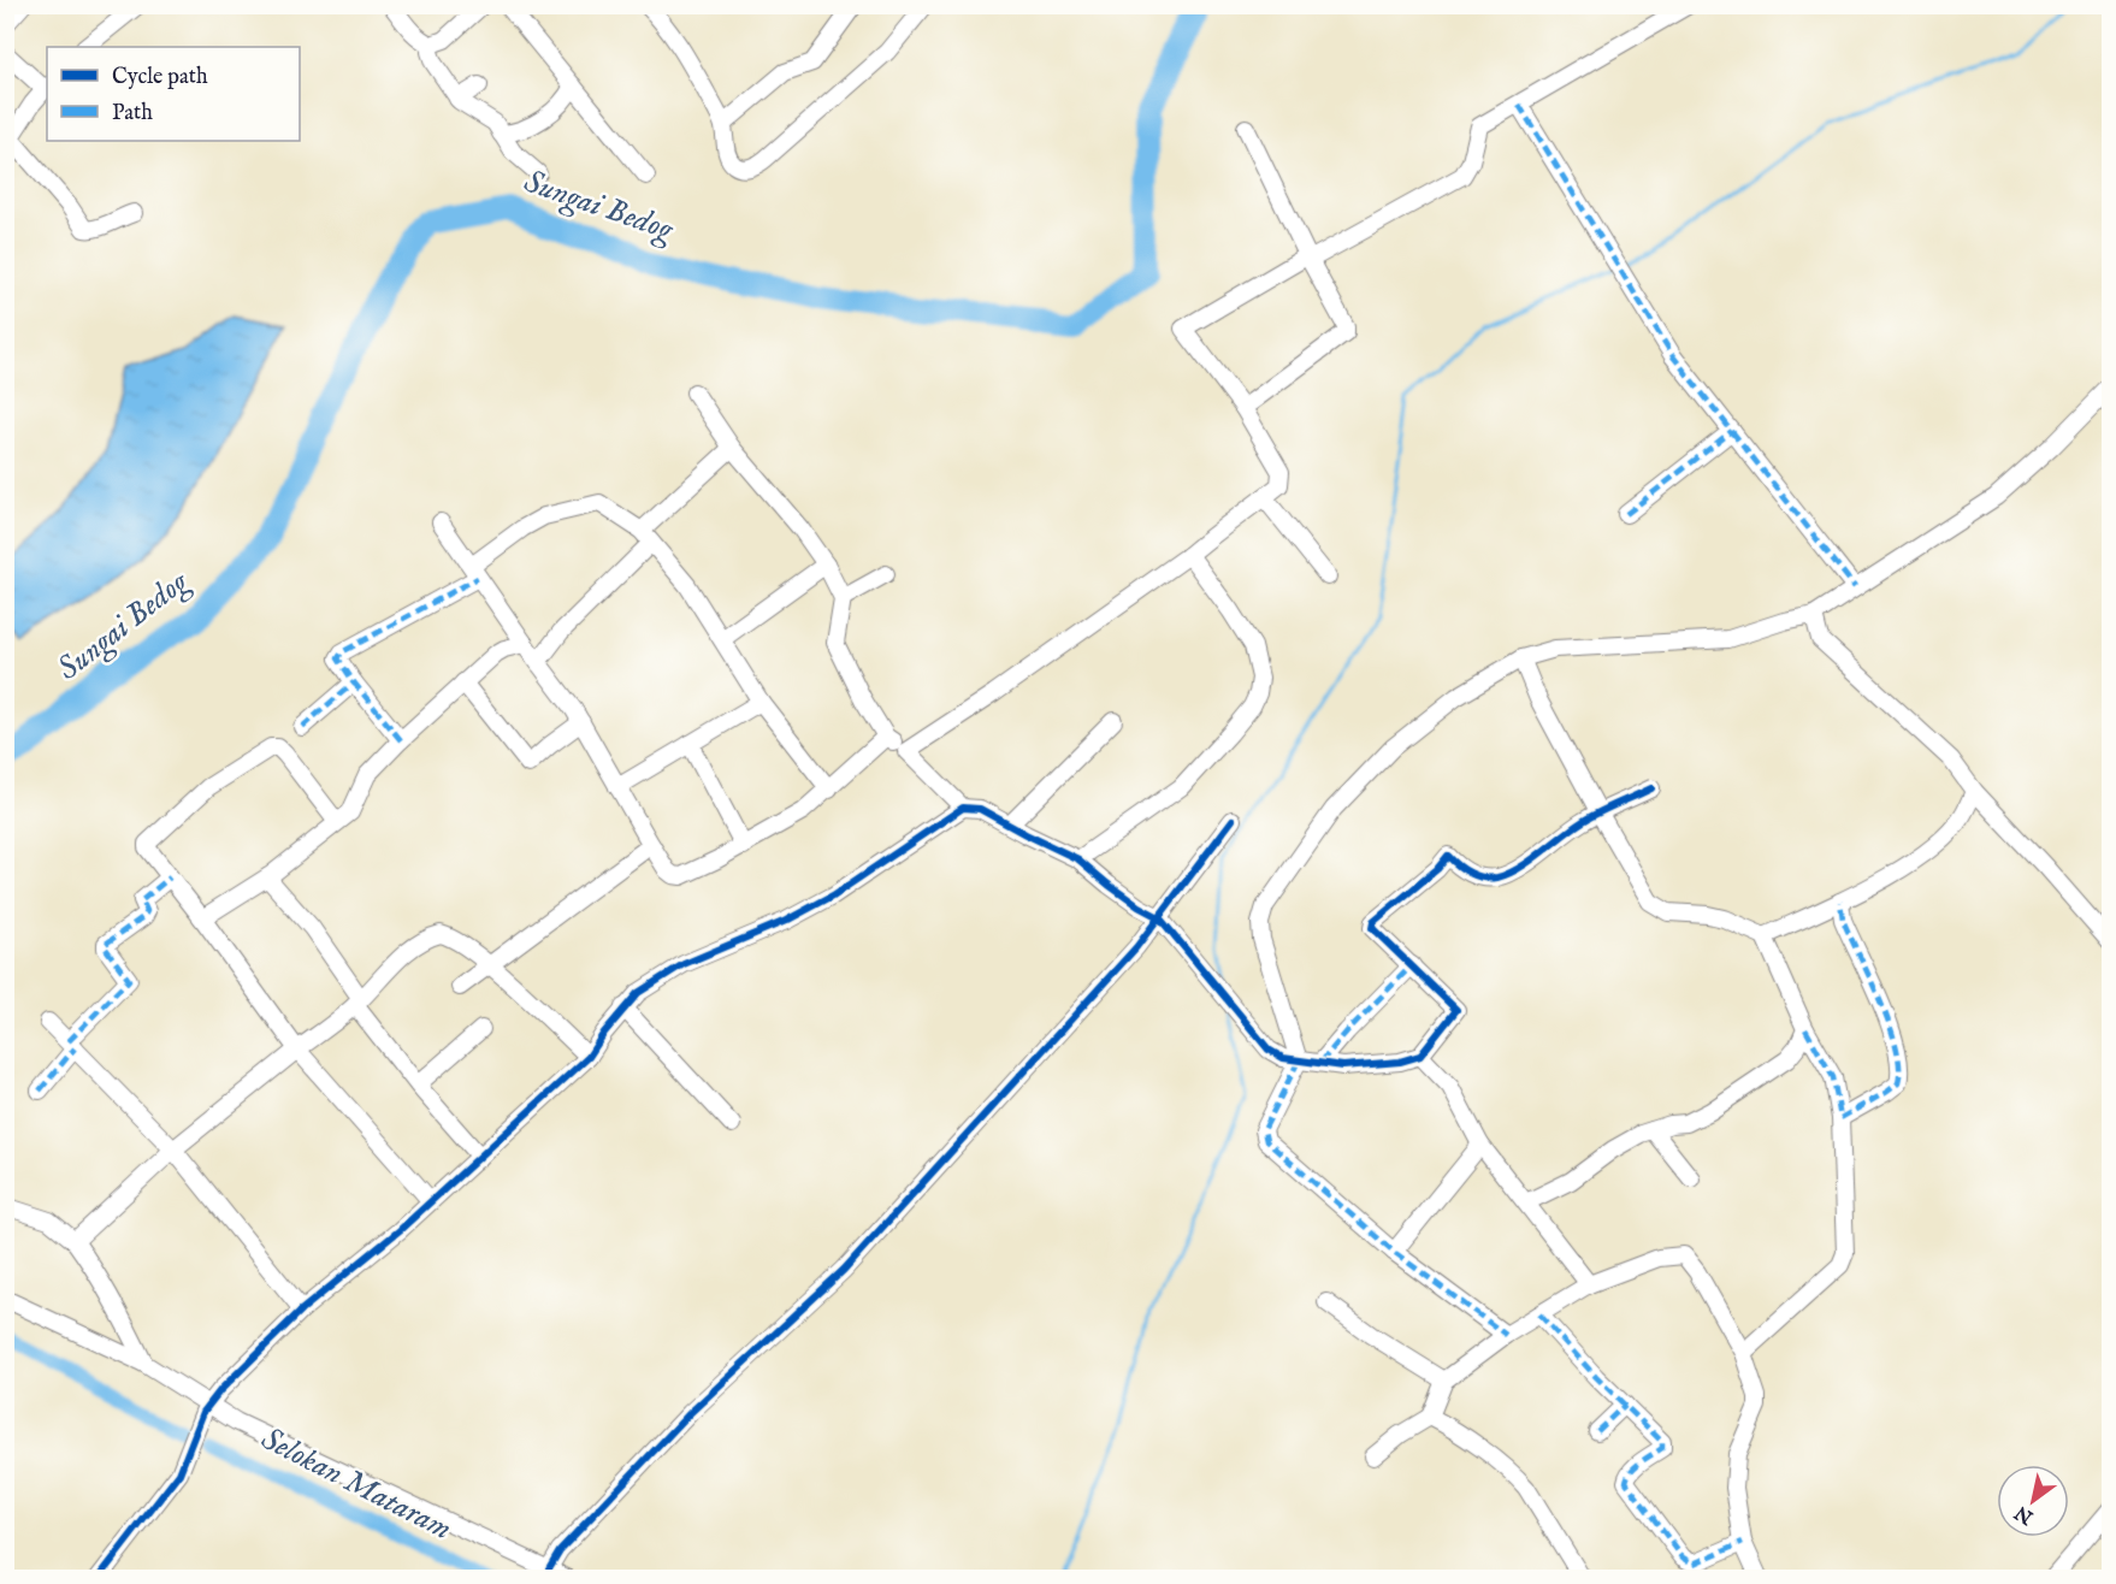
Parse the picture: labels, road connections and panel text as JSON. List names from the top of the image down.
{
  "water": ["Sungai Bedog", "Selokan Mataram"],
  "legend": ["Cycle path", "Path"],
  "north": "bottom left"
}
